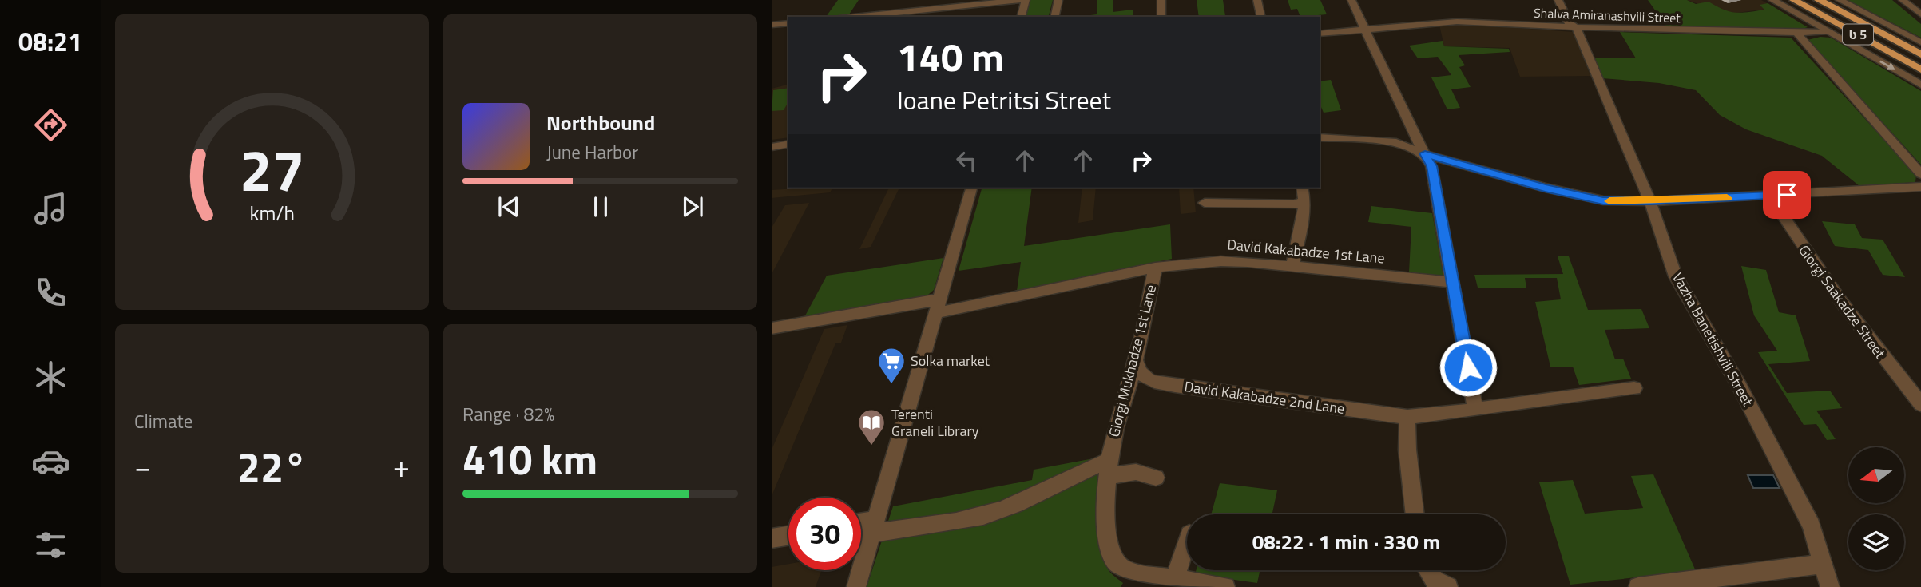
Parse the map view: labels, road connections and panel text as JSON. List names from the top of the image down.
{
  "streets": {
    "highway": ["ს 5"],
    "street": [
      "Shalva Amiranashvili Street",
      "David Kakabadze 1st Lane",
      "Giorgi Saakadze Street",
      "Vazha Banetishvili Street",
      "Giorgi Mukhadze 1st Lane",
      "David Kakabadze 2nd Lane"
    ]
  },
  "crossings": [
    ["Shalva Amiranashvili Street", "Vazha Banetishvili Street"],
    ["David Kakabadze 1st Lane", "Giorgi Mukhadze 1st Lane"],
    ["Giorgi Mukhadze 1st Lane", "David Kakabadze 2nd Lane"]
  ],
  "places": {
    "supermarket": ["Solka market"],
    "library": ["Terenti Graneli Library"]
  },
  "north": "left",
  "page": {
    "tabs": "08:21",
    "turn": ["140 m", "Ioane Petritsi Street"],
    "song": ["Northbound", "June Harbor"],
    "tile": [
      "Climate",
      ["Range · 82%", "410 km"]
    ],
    "heat": ["−", "22°", "+"],
    "limit": "30",
    "trip": "08:22 · 1 min · 330 m",
    "gauge": ["27", "km/h"]
  }
}
